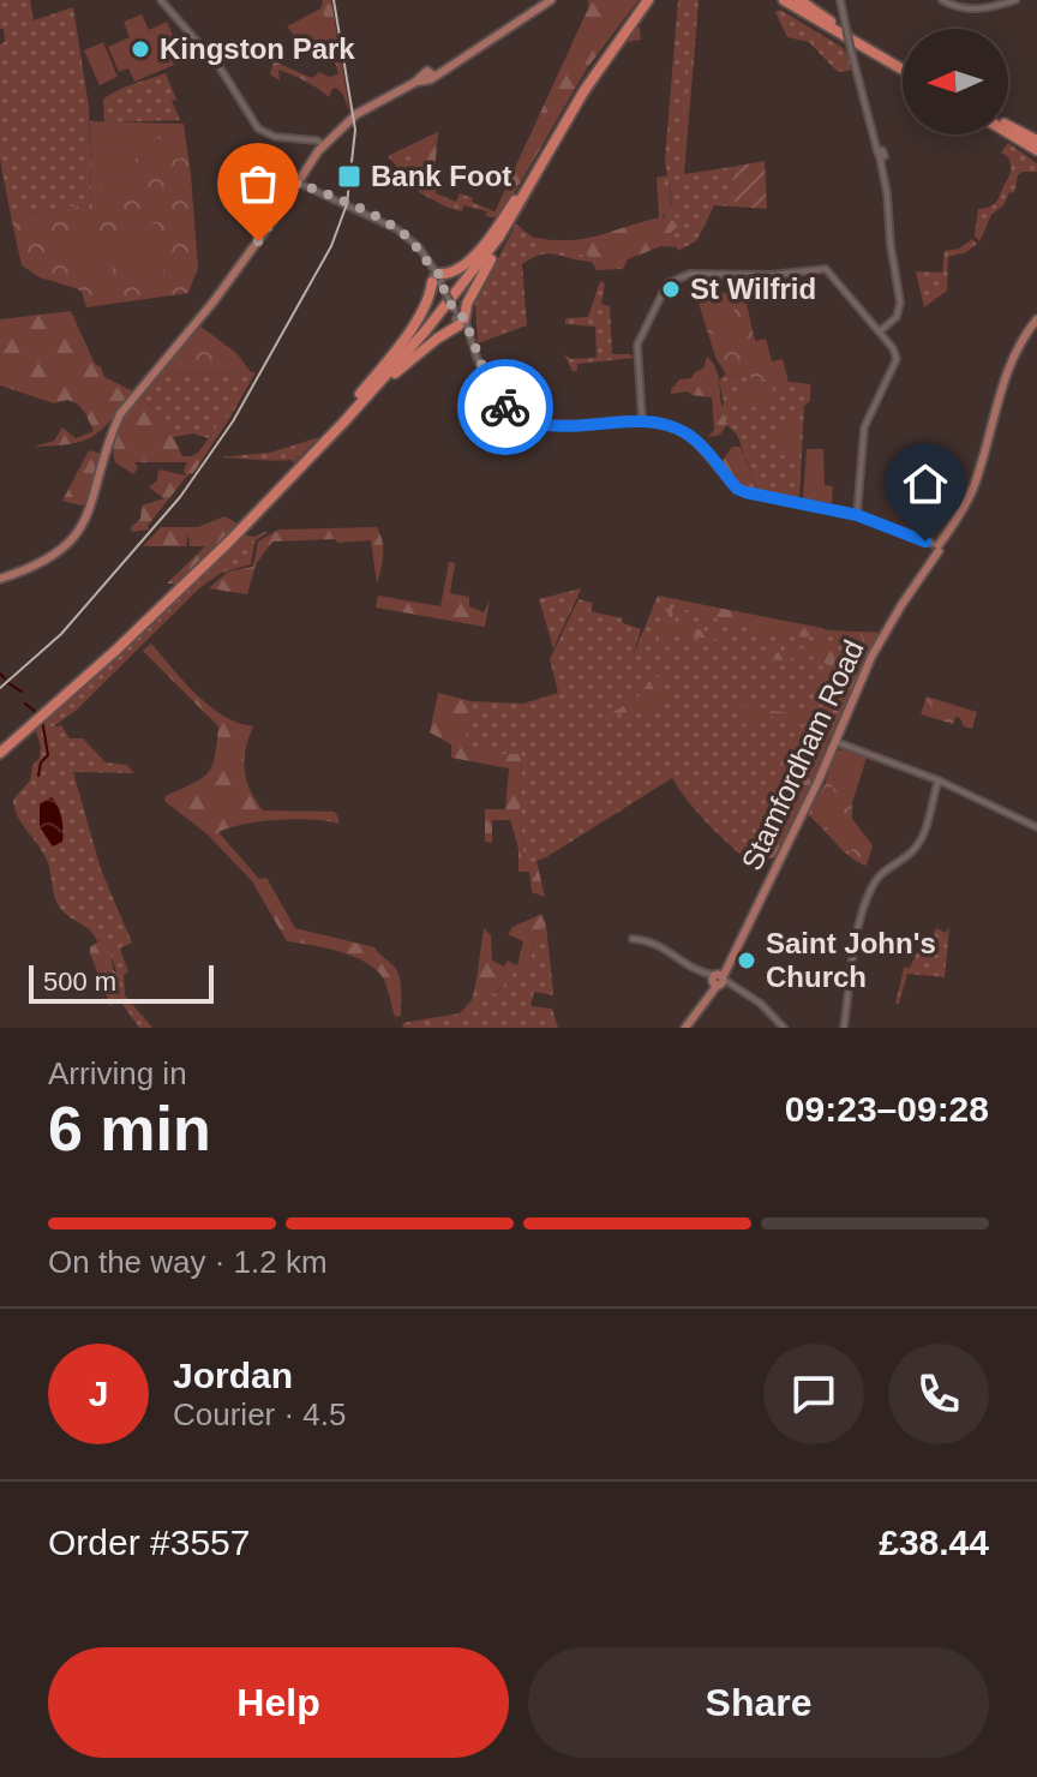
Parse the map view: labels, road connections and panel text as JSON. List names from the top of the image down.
{
  "streets": {
    "main road": ["Stamfordham Road"]
  },
  "places": {
    "other": ["Kingston Park", "St Wilfrid", "Saint John's Church"],
    "transit": ["Bank Foot"]
  },
  "scale_bar": "500 m",
  "north": "left",
  "page": {
    "scale": "500 m",
    "heading": ["6 min", "Arriving in", "09:23–09:28"],
    "panel": [
      "Jordan",
      "Courier · 4.5",
      "Order #3557",
      "£38.44"
    ],
    "bar": "On the way · 1.2 km",
    "round": "J",
    "buttons": ["Help", "Share"]
  }
}
